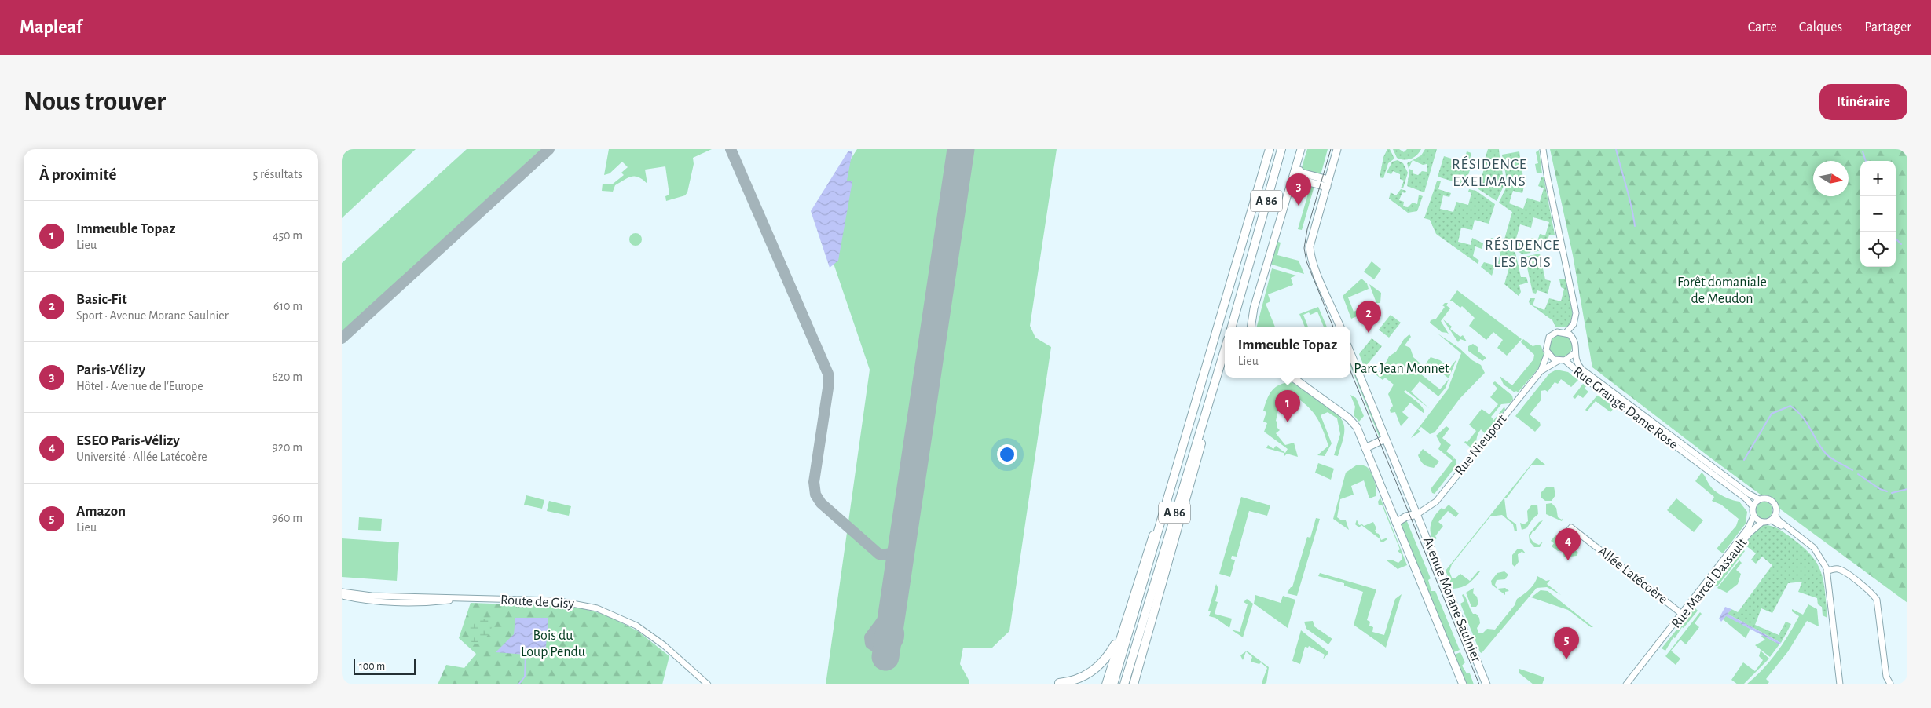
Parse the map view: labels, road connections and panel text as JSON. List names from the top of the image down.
{
  "streets": {
    "highway": ["A 86"],
    "main road": ["Avenue Morane Saulnier"],
    "street": [
      "Rue Grange Dame Rose",
      "Rue Nieuport",
      "Allée Latécoère",
      "Rue Marcel Dassault",
      "Route de Gisy"
    ]
  },
  "crossings": [
    ["Rue Grange Dame Rose", "Rue Nieuport"],
    ["Rue Grange Dame Rose", "Rue Marcel Dassault"],
    ["Rue Nieuport", "Avenue Morane Saulnier"],
    ["Allée Latécoère", "Rue Marcel Dassault"]
  ],
  "districts": ["RÉSIDENCE EXELMANS", "RÉSIDENCE LES BOIS"],
  "parks": ["Forêt domaniale de Meudon", "Parc Jean Monnet", "Bois du Loup Pendu"],
  "scale_bar": "100 m",
  "north": "right",
  "page": {
    "header": "Mapleaf",
    "nav": ["Carte", "Calques", "Partager"],
    "buttons": "Itinéraire",
    "title": "Nous trouver",
    "heading": ["À proximité", "5 résultats"],
    "map_buttons": ["+", "−"],
    "pins": [
      "3",
      "2",
      "1",
      "4",
      "5"
    ],
    "list": [
      {
        "mark": "1",
        "name": "Immeuble Topaz",
        "note": "Lieu",
        "value": "450 m"
      },
      {
        "mark": "2",
        "name": "Basic-Fit",
        "note": "Sport · Avenue Morane Saulnier",
        "value": "610 m"
      },
      {
        "mark": "3",
        "name": "Paris-Vélizy",
        "note": "Hôtel · Avenue de l'Europe",
        "value": "620 m"
      },
      {
        "mark": "4",
        "name": "ESEO Paris-Vélizy",
        "note": "Université · Allée Latécoère",
        "value": "920 m"
      },
      {
        "mark": "5",
        "name": "Amazon",
        "note": "Lieu",
        "value": "960 m"
      }
    ],
    "popup": ["Immeuble Topaz", "Lieu"],
    "scale": "100 m"
  }
}
